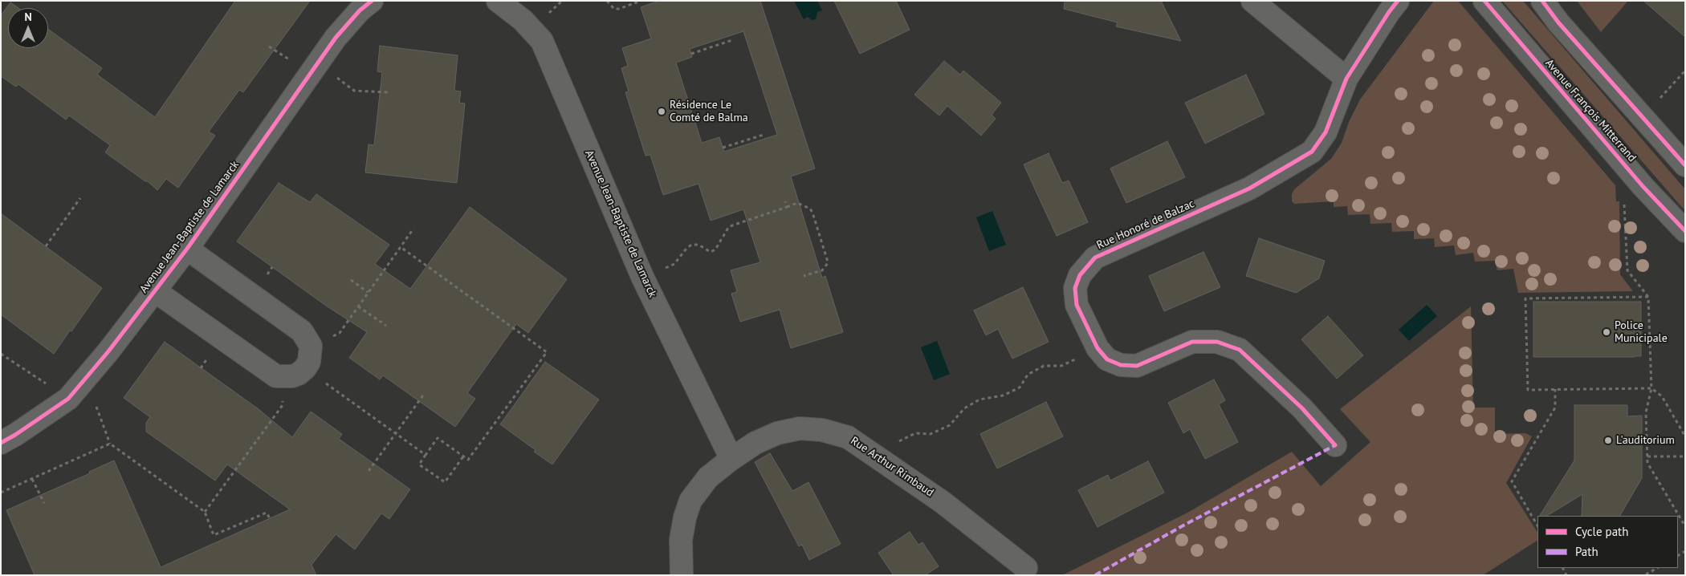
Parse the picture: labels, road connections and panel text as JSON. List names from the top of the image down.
{
  "streets": {
    "street": [
      "Avenue François Mitterrand",
      "Avenue Jean-Baptiste de Lamarck",
      "Rue Honoré de Balzac",
      "Rue Arthur Rimbaud"
    ]
  },
  "crossings": [
    ["Avenue Jean-Baptiste de Lamarck", "Rue Arthur Rimbaud"]
  ],
  "places": ["Résidence Le Comté de Balma", "Police Municipale", "L'auditorium"],
  "legend": ["Cycle path", "Path"],
  "north": "top"
}
